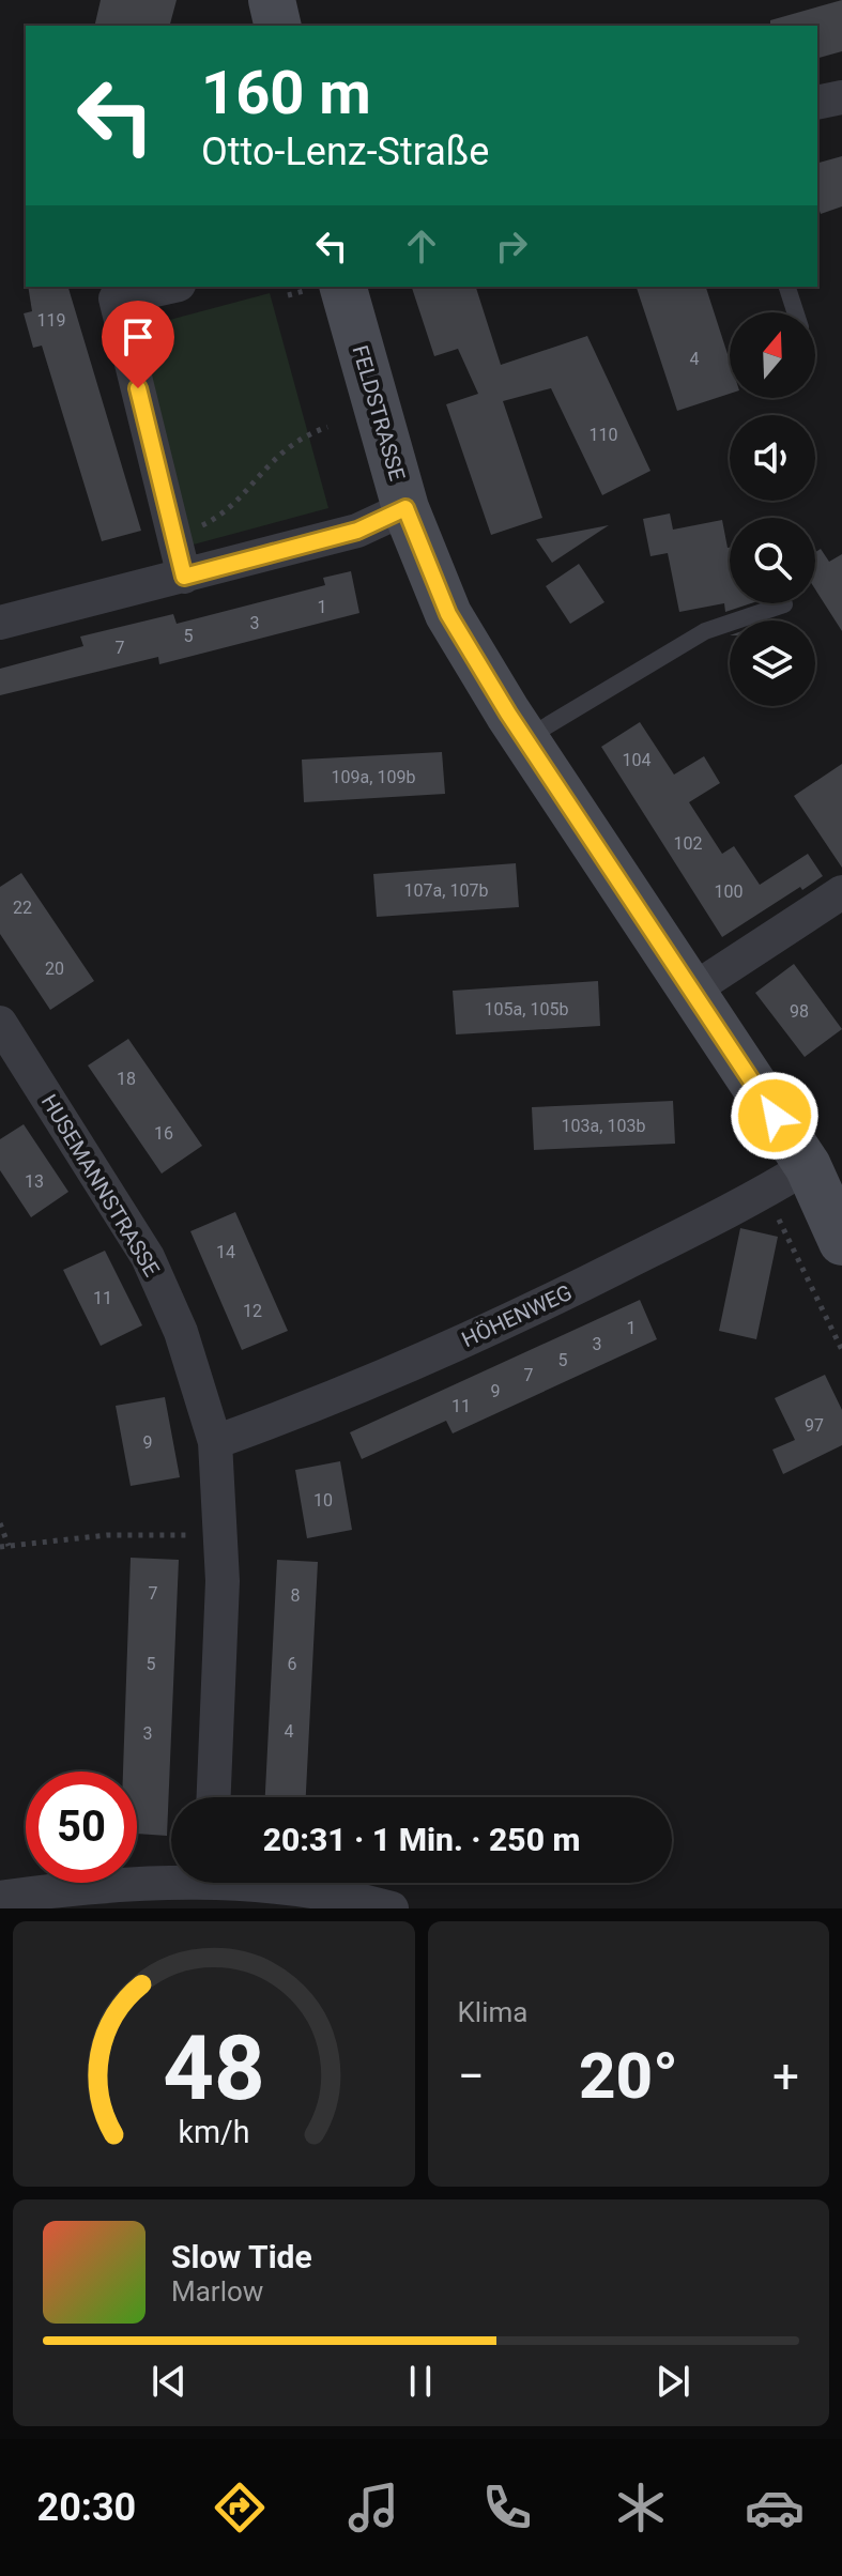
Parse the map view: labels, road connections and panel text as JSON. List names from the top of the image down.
{
  "streets": {
    "main road": ["FELDSTRASSE"],
    "street": ["HUSEMANNSTRASSE", "HÖHENWEG"]
  },
  "crossings": [
    ["FELDSTRASSE", "HÖHENWEG"],
    ["HUSEMANNSTRASSE", "HÖHENWEG"]
  ],
  "house_numbers": [
    "119",
    "4",
    "110",
    "1",
    "3",
    "5",
    "7",
    "104",
    "109a, 109b",
    "102",
    "107a, 107b",
    "100",
    "22",
    "20",
    "105a, 105b",
    "98",
    "18",
    "103a, 103b",
    "16",
    "13",
    "14",
    "11",
    "12",
    "1",
    "3",
    "5",
    "7",
    "9",
    "11",
    "97",
    "9",
    "10",
    "7",
    "8",
    "5",
    "6",
    "4",
    "3"
  ],
  "north": "top",
  "page": {
    "turn": ["160 m", "Otto-Lenz-Straße"],
    "limit": "50",
    "trip": "20:31 · 1 Min. · 250 m",
    "tile": "Klima",
    "heat": ["−", "20°", "+"],
    "song": ["Slow Tide", "Marlow"],
    "tabs": "20:30",
    "gauge": ["48", "km/h"]
  }
}
